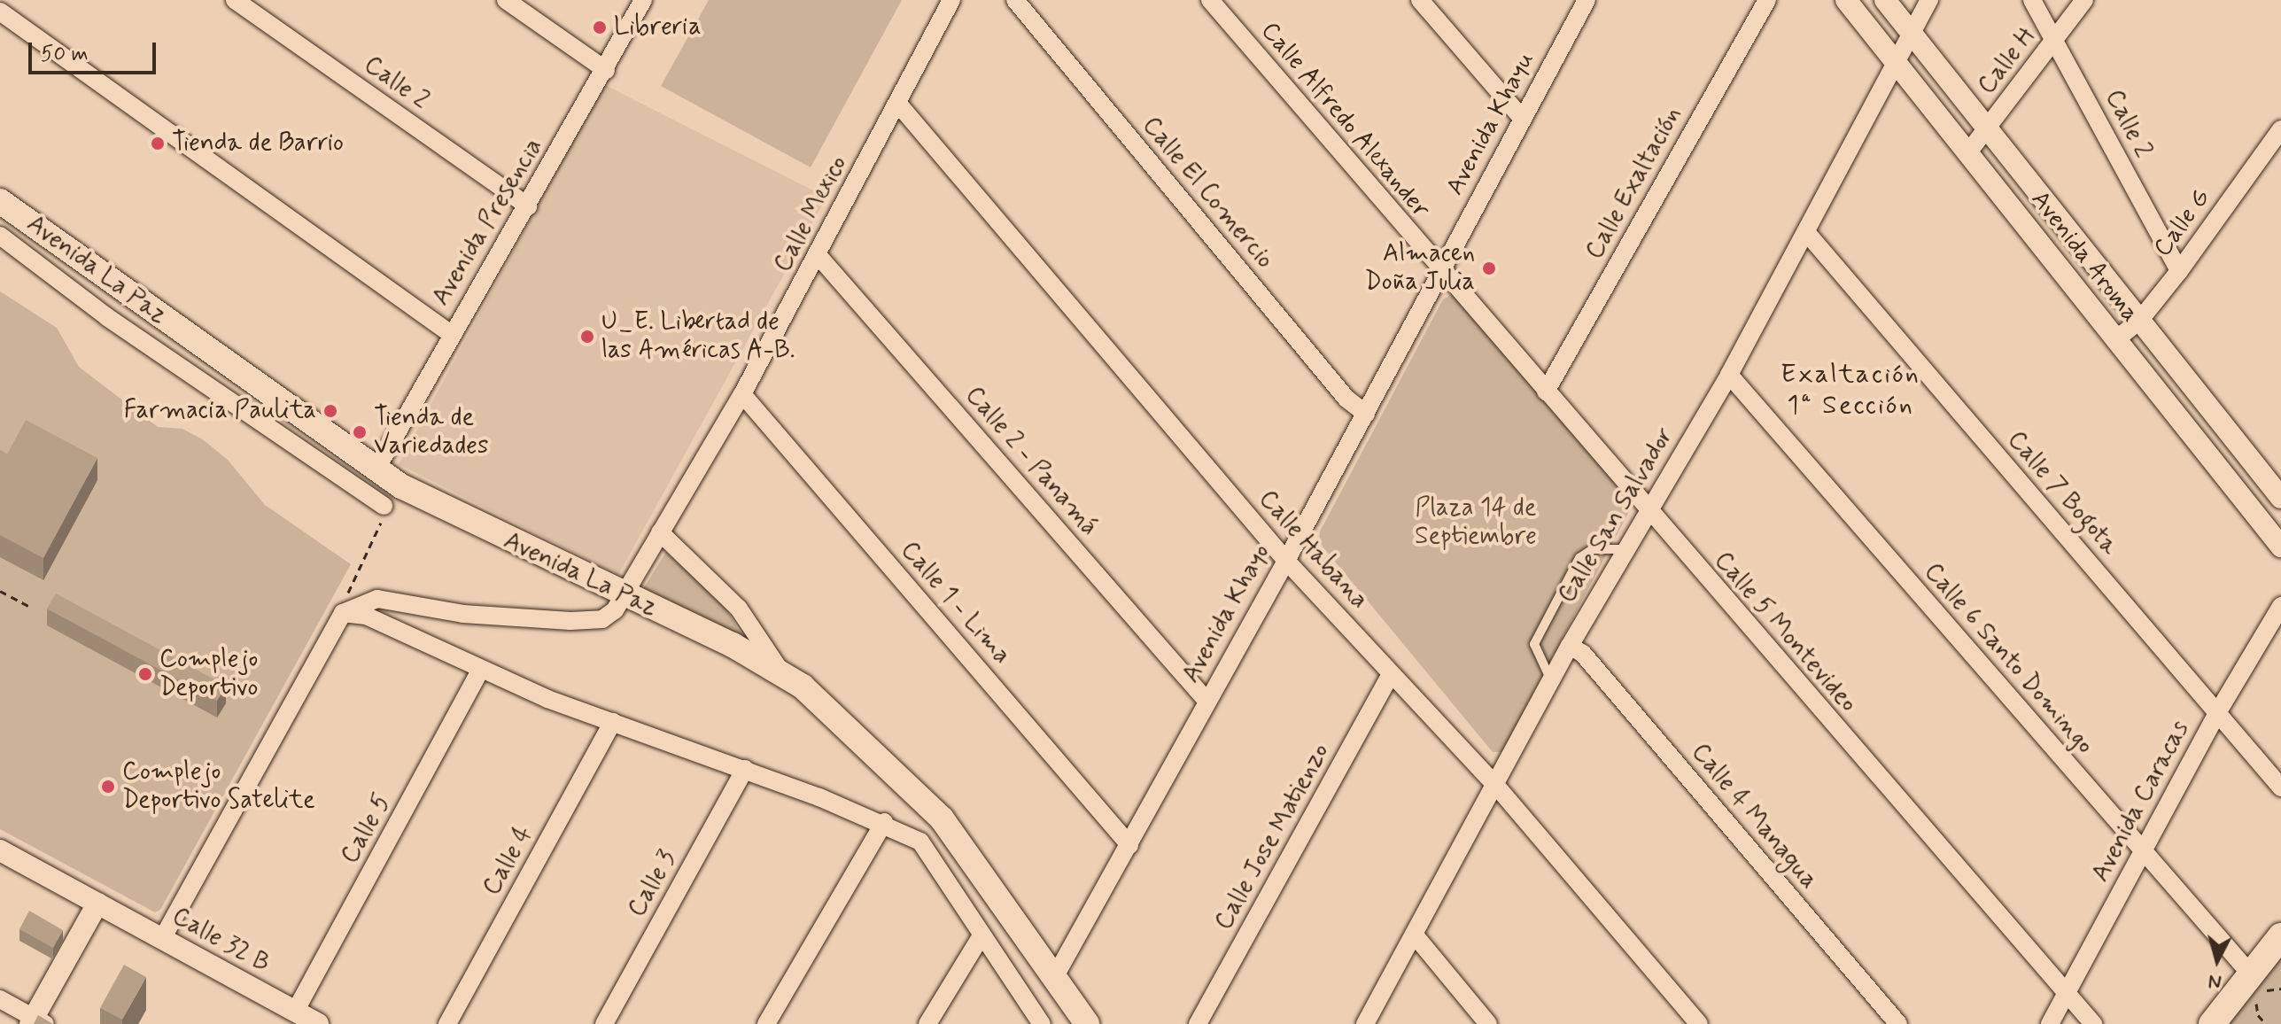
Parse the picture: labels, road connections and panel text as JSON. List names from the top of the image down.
{
  "streets": {
    "main road": ["Avenida La Paz"],
    "street": [
      "Calle H",
      "Calle 2",
      "Calle Alfredo Alexander",
      "Avenida Khayu",
      "Calle Exaltación",
      "Calle El Comercio",
      "Calle Mexico",
      "Avenida Presencia",
      "Calle G",
      "Avenida Aroma",
      "Calle 2 - Panamá",
      "Calle 7 Bogota",
      "Calle San Salvador",
      "Calle Habana",
      "Calle 1 - Lima",
      "Avenida Khayo",
      "Calle 5 Montevideo",
      "Calle 6 Santo Domingo",
      "Avenida Caracas",
      "Calle 4 Managua",
      "Calle 5",
      "Calle Jose Matienzo",
      "Calle 4",
      "Calle 3",
      "Calle 32 B"
    ]
  },
  "crossings": [
    ["Calle H", "Calle 2"],
    ["Calle H", "Avenida Aroma"],
    ["Calle 2", "Avenida Presencia"],
    ["Calle 2", "Calle G"],
    ["Calle Alfredo Alexander", "Avenida Khayu"],
    ["Calle Alfredo Alexander", "Avenida Khayo"],
    ["Calle Alfredo Alexander", "Calle 5 Montevideo"],
    ["Avenida Khayu", "Avenida Khayo"],
    ["Avenida Khayu", "Calle 5 Montevideo"],
    ["Calle Exaltación", "Calle 5 Montevideo"],
    ["Calle El Comercio", "Avenida Khayo"],
    ["Calle Mexico", "Avenida La Paz"],
    ["Calle Mexico", "Calle 2 - Panamá"],
    ["Calle Mexico", "Calle Habana"],
    ["Calle Mexico", "Calle 1 - Lima"],
    ["Avenida Presencia", "Avenida La Paz"],
    ["Calle G", "Avenida Aroma"],
    ["Avenida Aroma", "Calle San Salvador"],
    ["Avenida La Paz", "Avenida Khayo"],
    ["Calle 2 - Panamá", "Avenida Khayo"],
    ["Calle 7 Bogota", "Calle San Salvador"],
    ["Calle 7 Bogota", "Avenida Caracas"],
    ["Calle San Salvador", "Calle Habana"],
    ["Calle San Salvador", "Calle 5 Montevideo"],
    ["Calle San Salvador", "Calle 6 Santo Domingo"],
    ["Calle San Salvador", "Calle 4 Managua"],
    ["Calle Habana", "Avenida Khayo"],
    ["Calle Habana", "Calle Jose Matienzo"],
    ["Calle 1 - Lima", "Avenida Khayo"],
    ["Avenida Khayo", "Calle 5 Montevideo"],
    ["Calle 5 Montevideo", "Avenida Caracas"],
    ["Calle 6 Santo Domingo", "Avenida Caracas"],
    ["Calle 5", "Calle 32 B"]
  ],
  "districts": ["Exaltación 1ª Sección"],
  "parks": ["Plaza 14 de Septiembre"],
  "places": [
    "Libreria",
    "Tienda de Barrio",
    "Almacen Doña Julia",
    "U_E. Libertad de las Américas A-B.",
    "Farmacia Paulita",
    "Tienda de Variedades",
    "Complejo Deportivo",
    "Complejo Deportivo Satelite"
  ],
  "scale_bar": "50 m",
  "north": "bottom"
}
